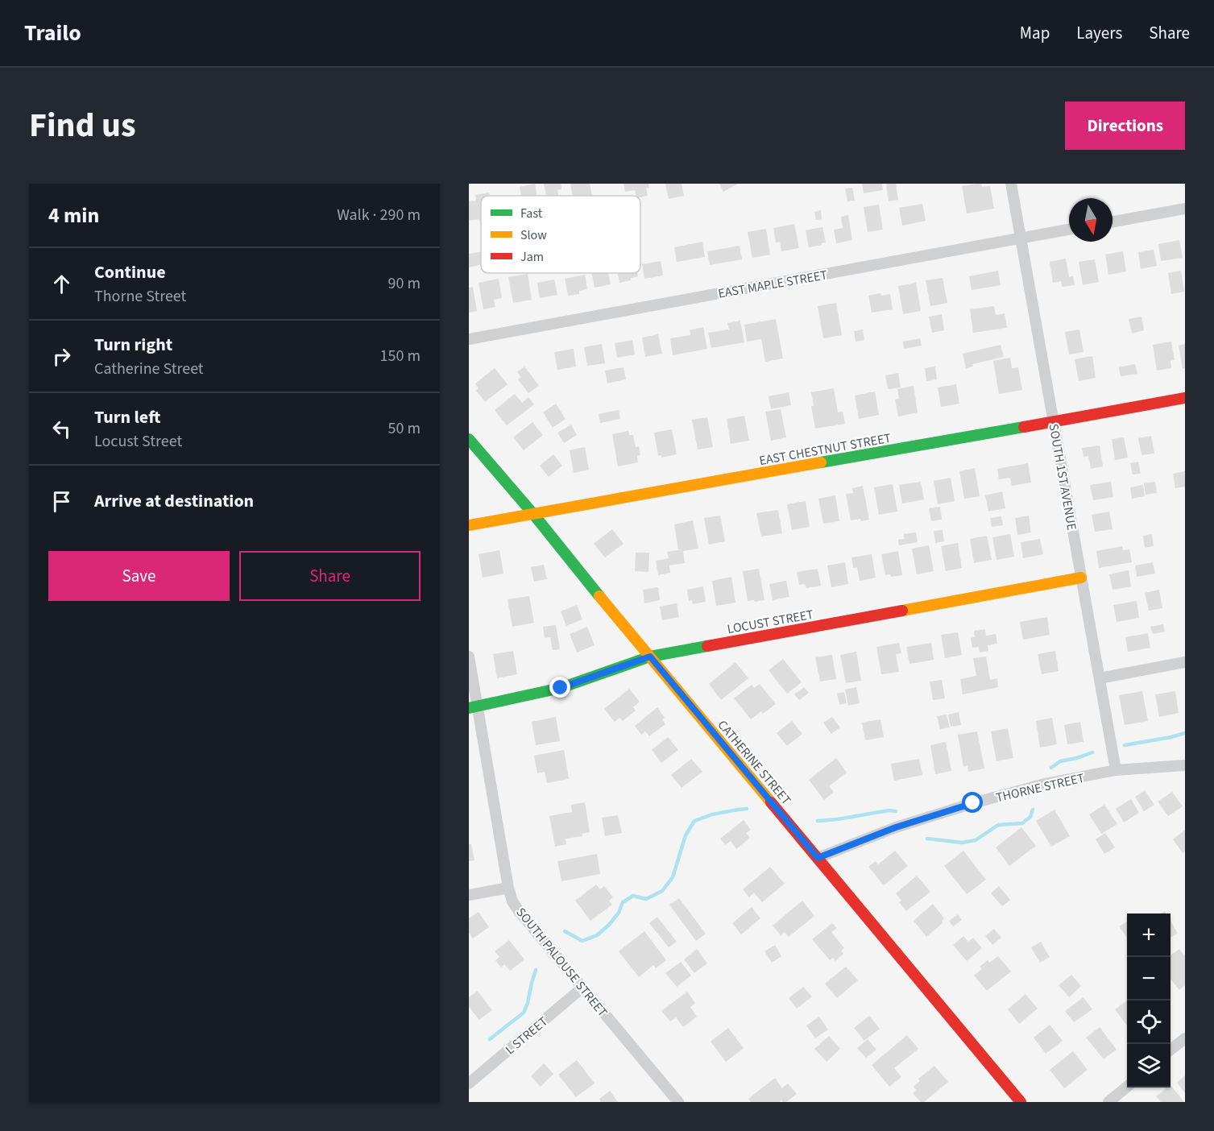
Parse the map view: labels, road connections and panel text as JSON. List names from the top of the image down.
{
  "streets": {
    "street": [
      "EAST MAPLE STREET",
      "EAST CHESTNUT STREET",
      "SOUTH 1ST AVENUE",
      "LOCUST STREET",
      "CATHERINE STREET",
      "THORNE STREET",
      "SOUTH PALOUSE STREET",
      "L STREET"
    ]
  },
  "crossings": [
    ["EAST MAPLE STREET", "SOUTH 1ST AVENUE"],
    ["EAST CHESTNUT STREET", "SOUTH 1ST AVENUE"],
    ["EAST CHESTNUT STREET", "CATHERINE STREET"],
    ["SOUTH 1ST AVENUE", "LOCUST STREET"],
    ["SOUTH 1ST AVENUE", "THORNE STREET"],
    ["LOCUST STREET", "CATHERINE STREET"],
    ["LOCUST STREET", "SOUTH PALOUSE STREET"],
    ["CATHERINE STREET", "THORNE STREET"],
    ["SOUTH PALOUSE STREET", "L STREET"]
  ],
  "legend": ["Fast", "Slow", "Jam"],
  "north": "bottom",
  "page": {
    "header": "Trailo",
    "nav": ["Map", "Layers", "Share"],
    "title": "Find us",
    "buttons": [
      "Directions",
      ["Save", "Share"]
    ],
    "heading": ["4 min", "Walk · 290 m"],
    "list": [
      ["Continue", "Thorne Street", "90 m"],
      ["Turn right", "Catherine Street", "150 m"],
      ["Turn left", "Locust Street", "50 m"],
      "Arrive at destination"
    ],
    "map_buttons": ["+", "−"]
  }
}
